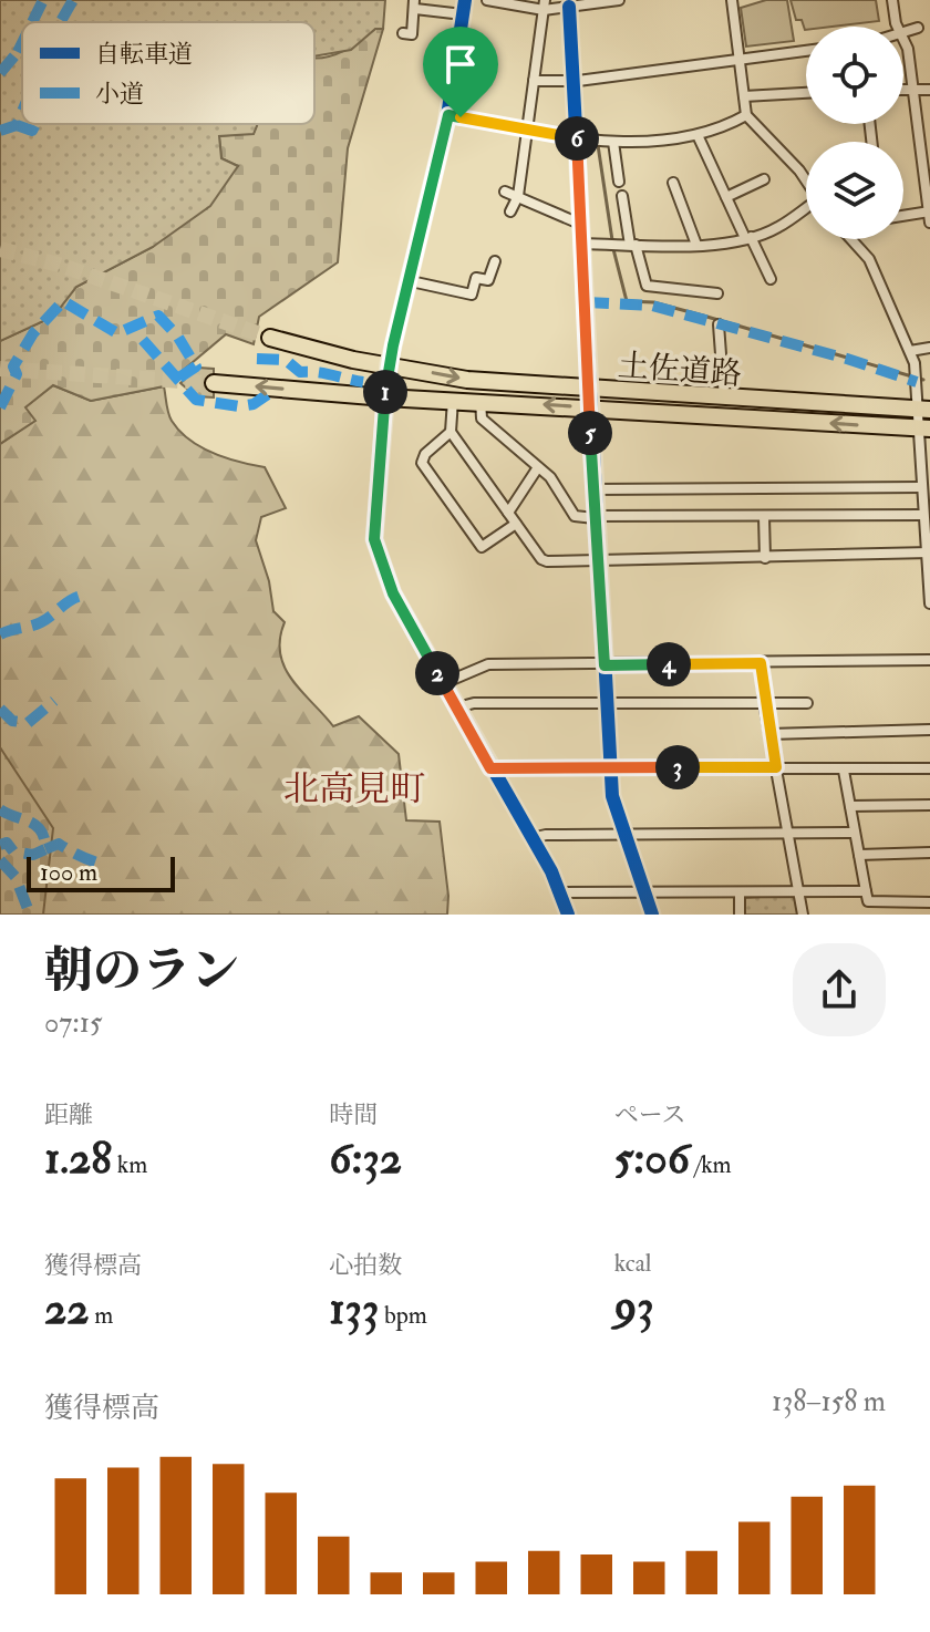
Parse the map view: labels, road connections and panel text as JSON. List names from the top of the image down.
{
  "streets": {
    "highway": ["土佐道路"]
  },
  "districts": ["北高見町"],
  "legend": ["自転車道", "小道"],
  "scale_bar": "100 m",
  "page": {
    "pins": [
      "6",
      "1",
      "5",
      "4",
      "2",
      "3"
    ],
    "scale": "100 m",
    "heading": ["朝のラン", "07:15"],
    "stats": [
      ["距離", "1.28 km"],
      ["時間", "6:32"],
      ["ペース", "5:06 /km"],
      ["獲得標高", "22 m"],
      ["心拍数", "133 bpm"],
      ["kcal", "93"]
    ],
    "chart": ["獲得標高", "138–158 m"]
  }
}
